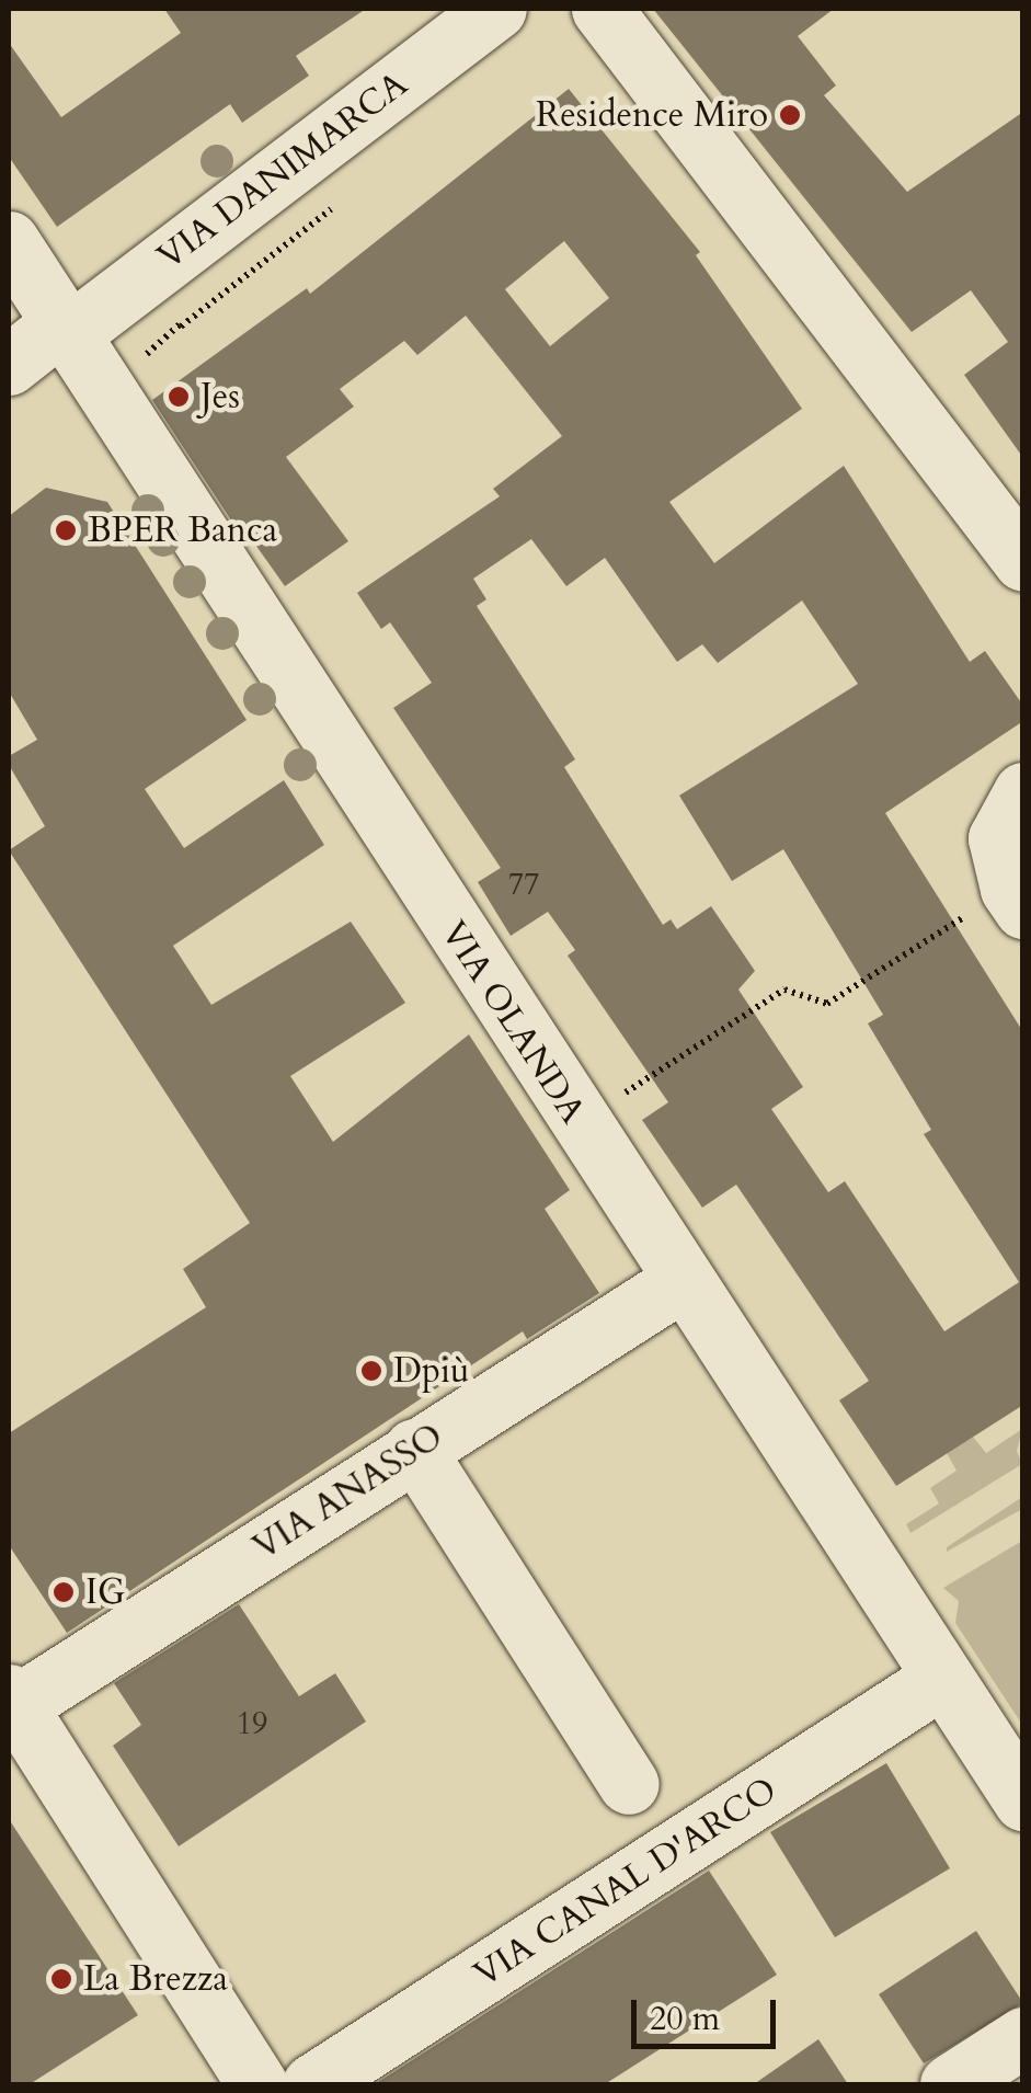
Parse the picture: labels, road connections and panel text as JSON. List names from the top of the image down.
{
  "streets": {
    "street": [
      "VIA DANIMARCA",
      "VIA OLANDA",
      "VIA ANASSO",
      "VIA CANAL D'ARCO"
    ]
  },
  "crossings": [
    ["VIA DANIMARCA", "VIA OLANDA"],
    ["VIA OLANDA", "VIA ANASSO"],
    ["VIA OLANDA", "VIA CANAL D'ARCO"]
  ],
  "places": [
    "Residence Miro",
    "Jes",
    "BPER Banca",
    "Dpiù",
    "IG",
    "La Brezza"
  ],
  "house_numbers": ["77", "19"],
  "scale_bar": "20 m"
}
